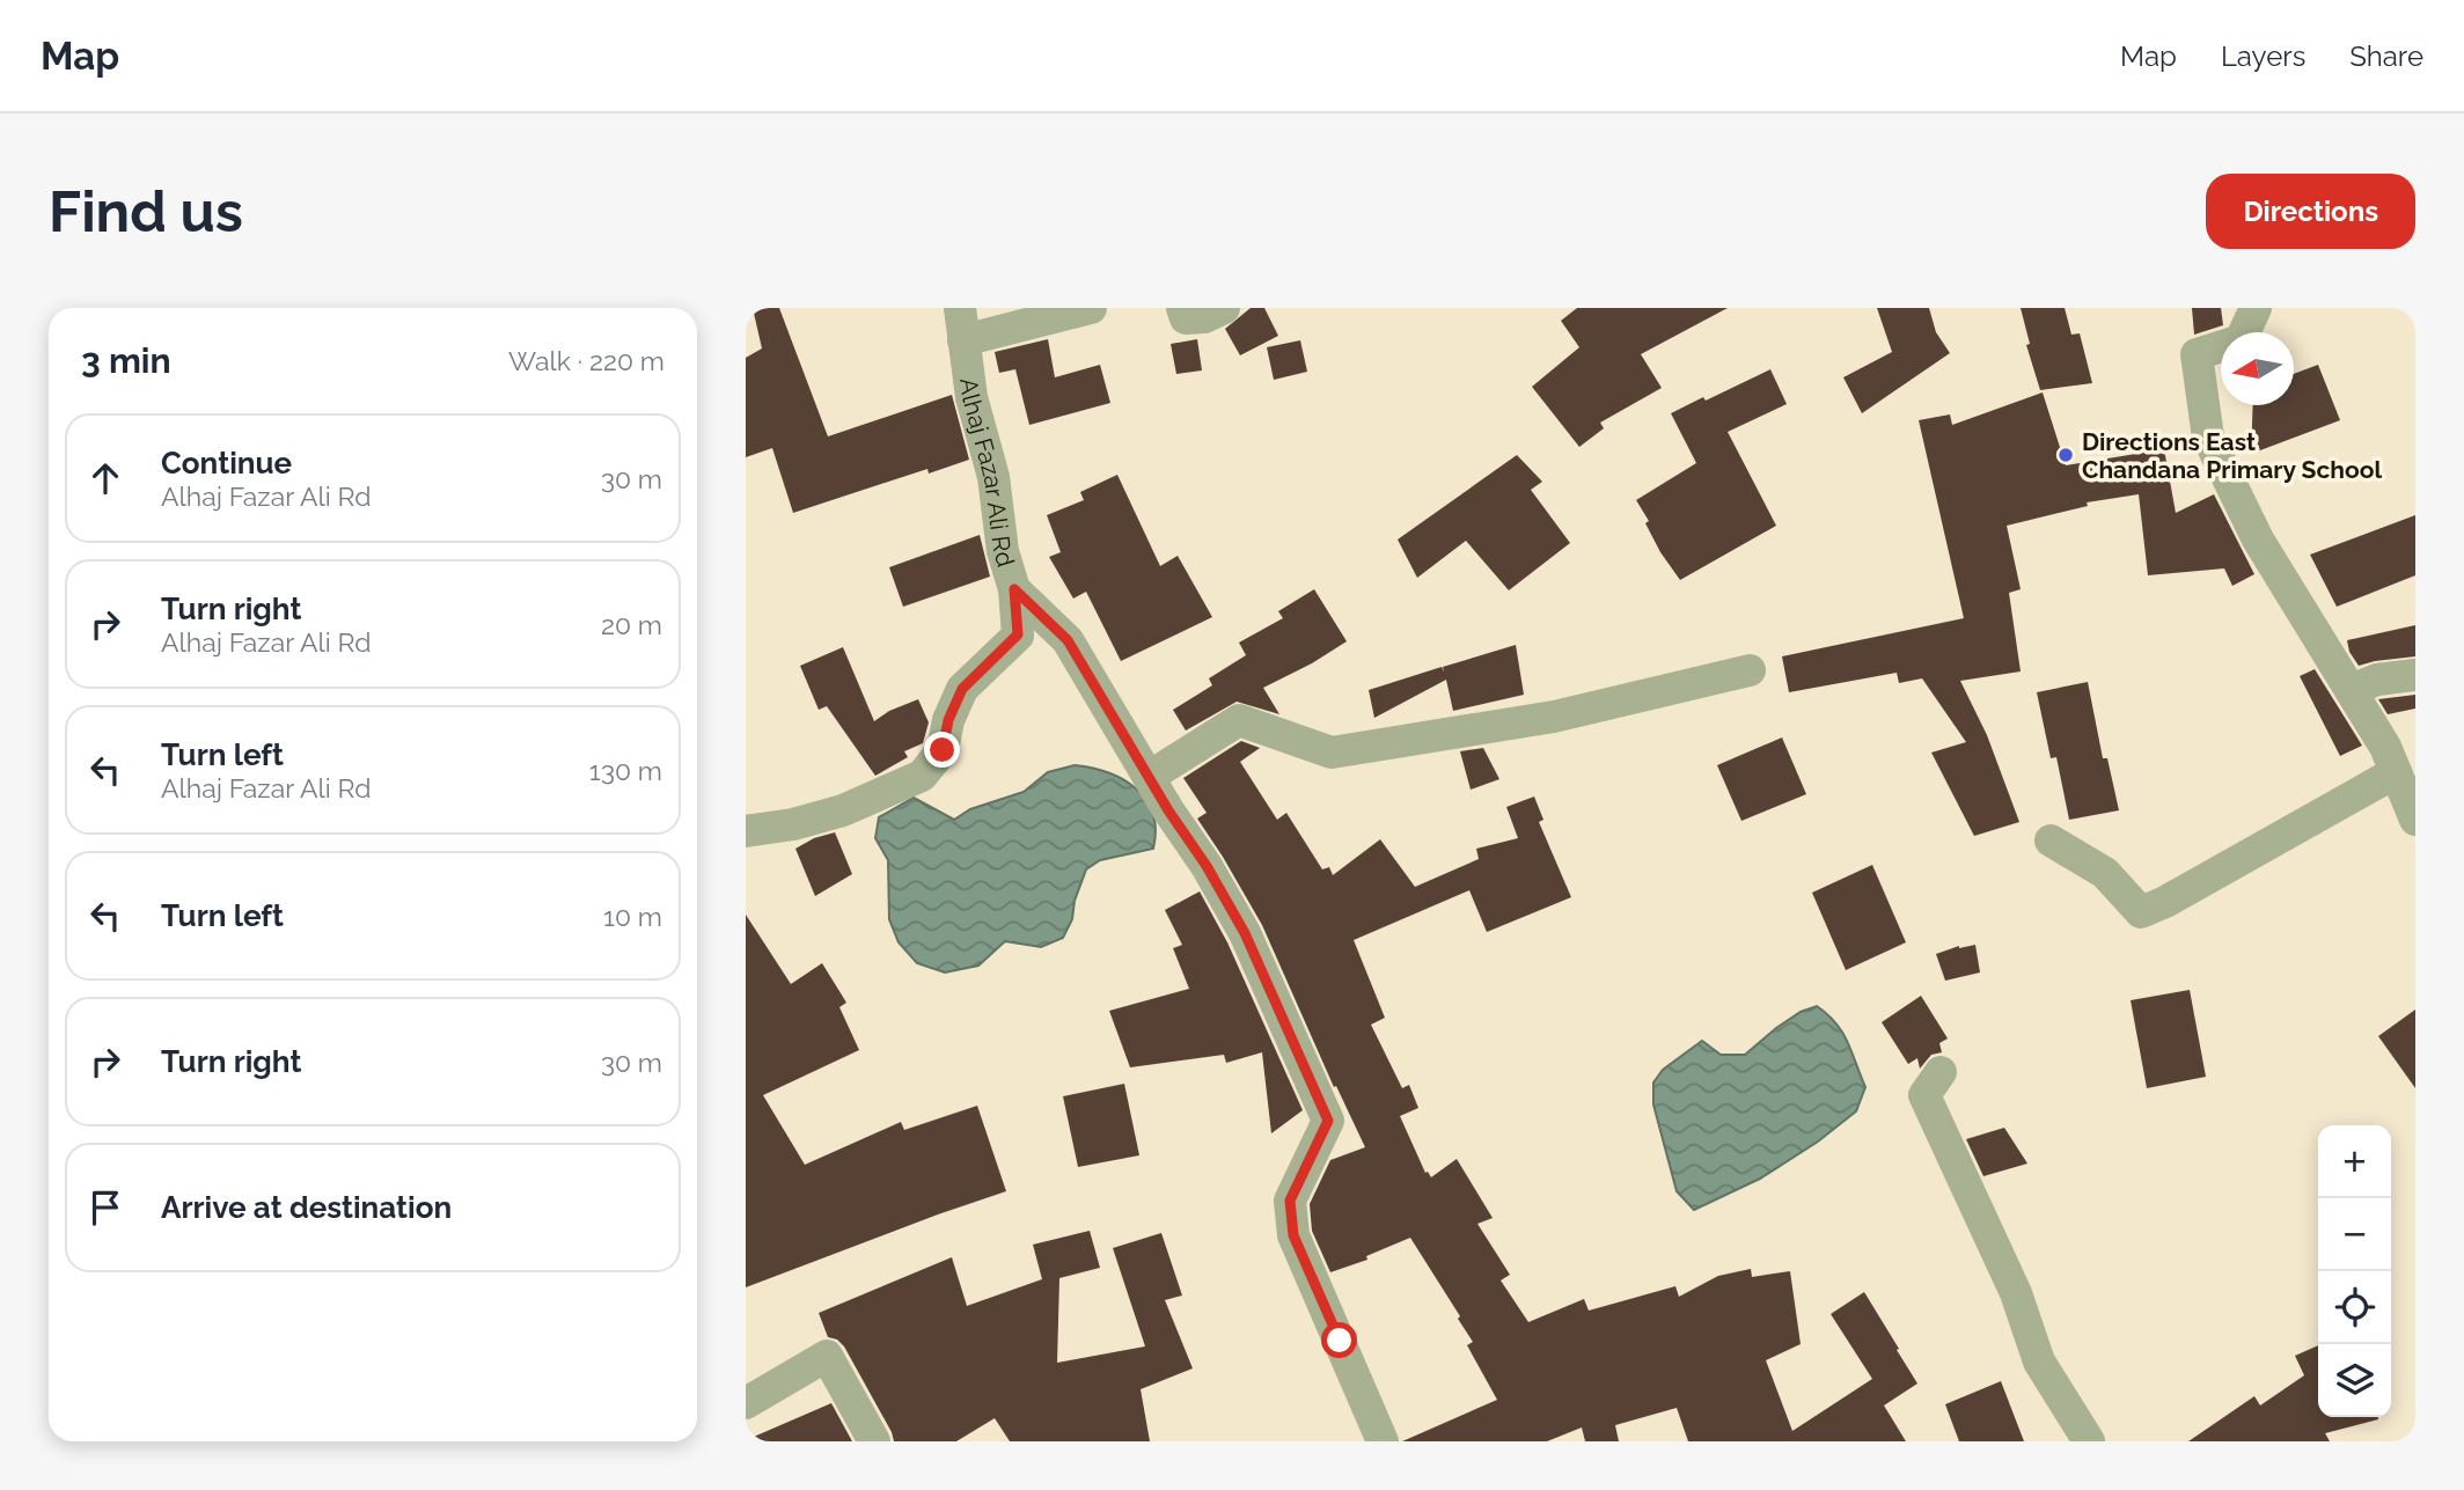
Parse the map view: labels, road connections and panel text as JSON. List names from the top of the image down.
{
  "streets": {
    "street": ["Alhaj Fazar Ali Rd"]
  },
  "places": ["Directions East Chandana Primary School"],
  "north": "left",
  "page": {
    "header": "Map",
    "nav": ["Map", "Layers", "Share"],
    "buttons": "Directions",
    "title": "Find us",
    "heading": ["3 min", "Walk · 220 m"],
    "list": [
      ["Continue", "Alhaj Fazar Ali Rd", "30 m"],
      ["Turn right", "Alhaj Fazar Ali Rd", "20 m"],
      ["Turn left", "Alhaj Fazar Ali Rd", "130 m"],
      ["Turn left", "10 m"],
      ["Turn right", "30 m"],
      "Arrive at destination"
    ],
    "map_buttons": ["+", "−"]
  }
}
